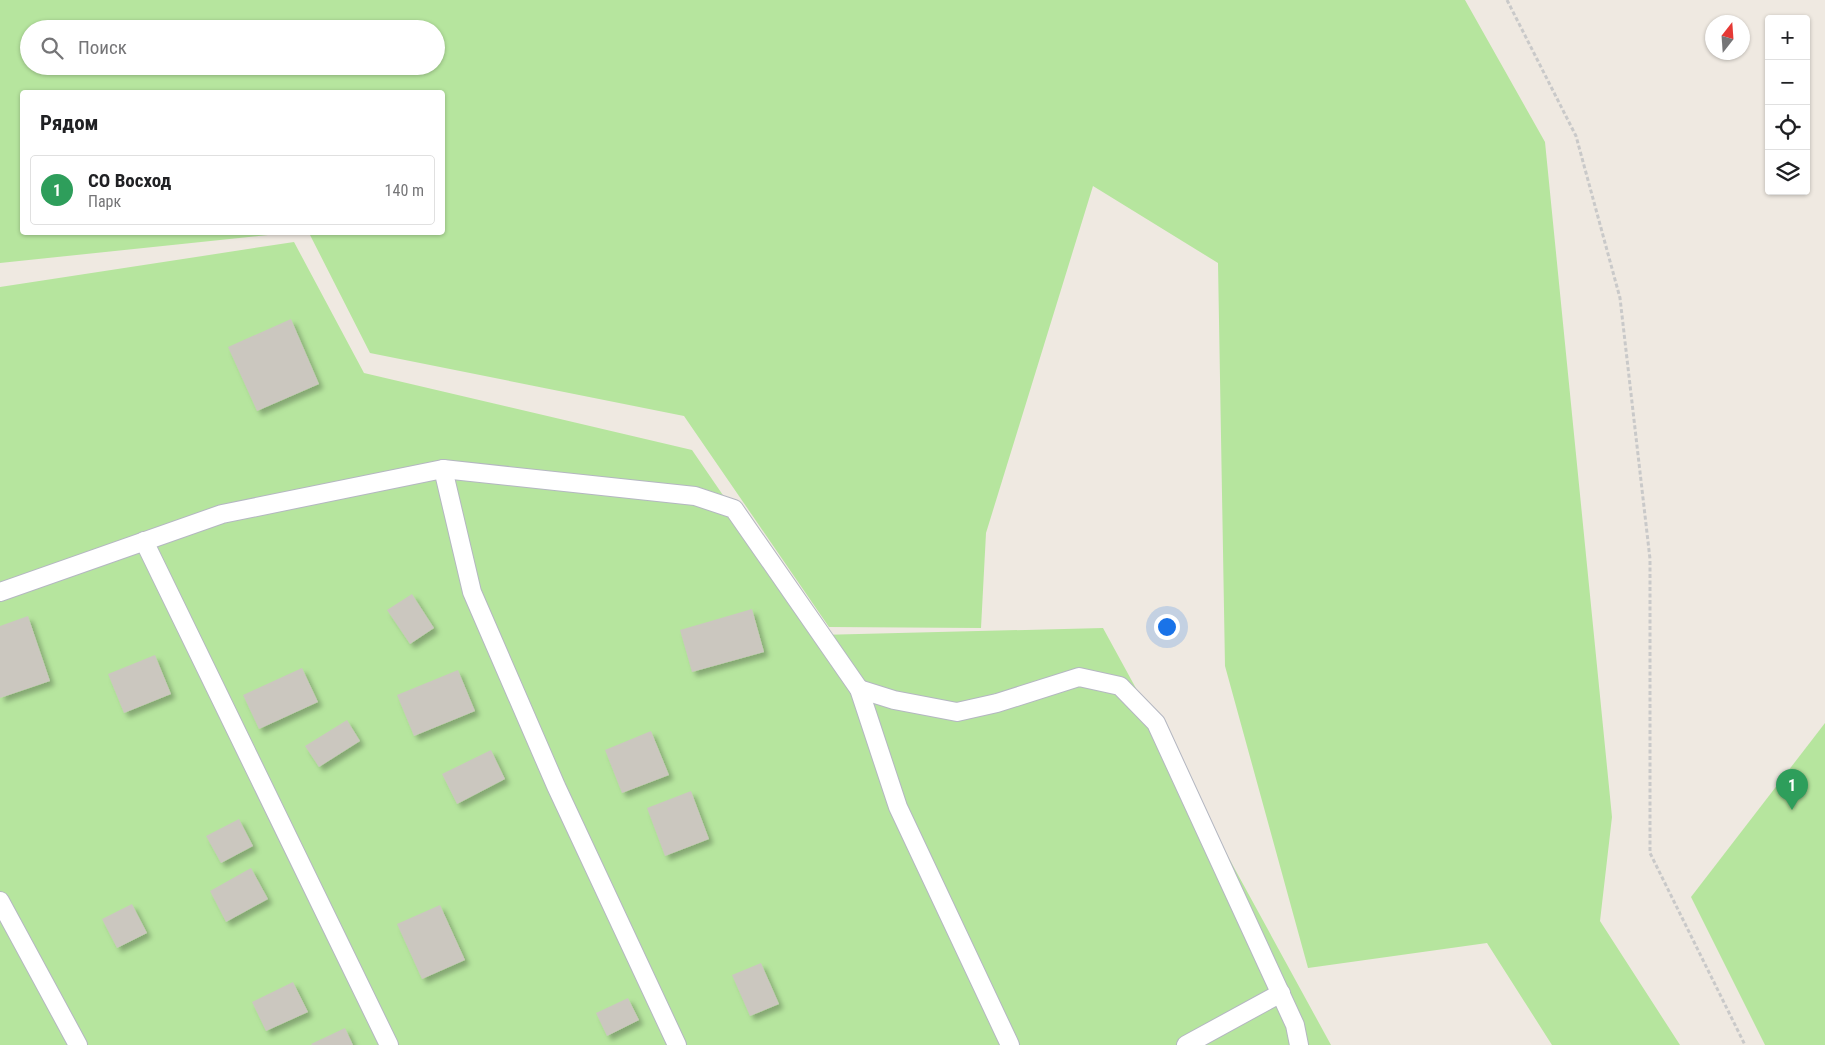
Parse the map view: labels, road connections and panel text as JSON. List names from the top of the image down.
{
  "north": "top",
  "page": {
    "map_buttons": ["+", "−"],
    "search": "Поиск",
    "heading": "Рядом",
    "list": [
      {
        "mark": "1",
        "name": "СО Восход",
        "note": "Парк",
        "value": "140 m"
      }
    ],
    "pins": "1"
  }
}
